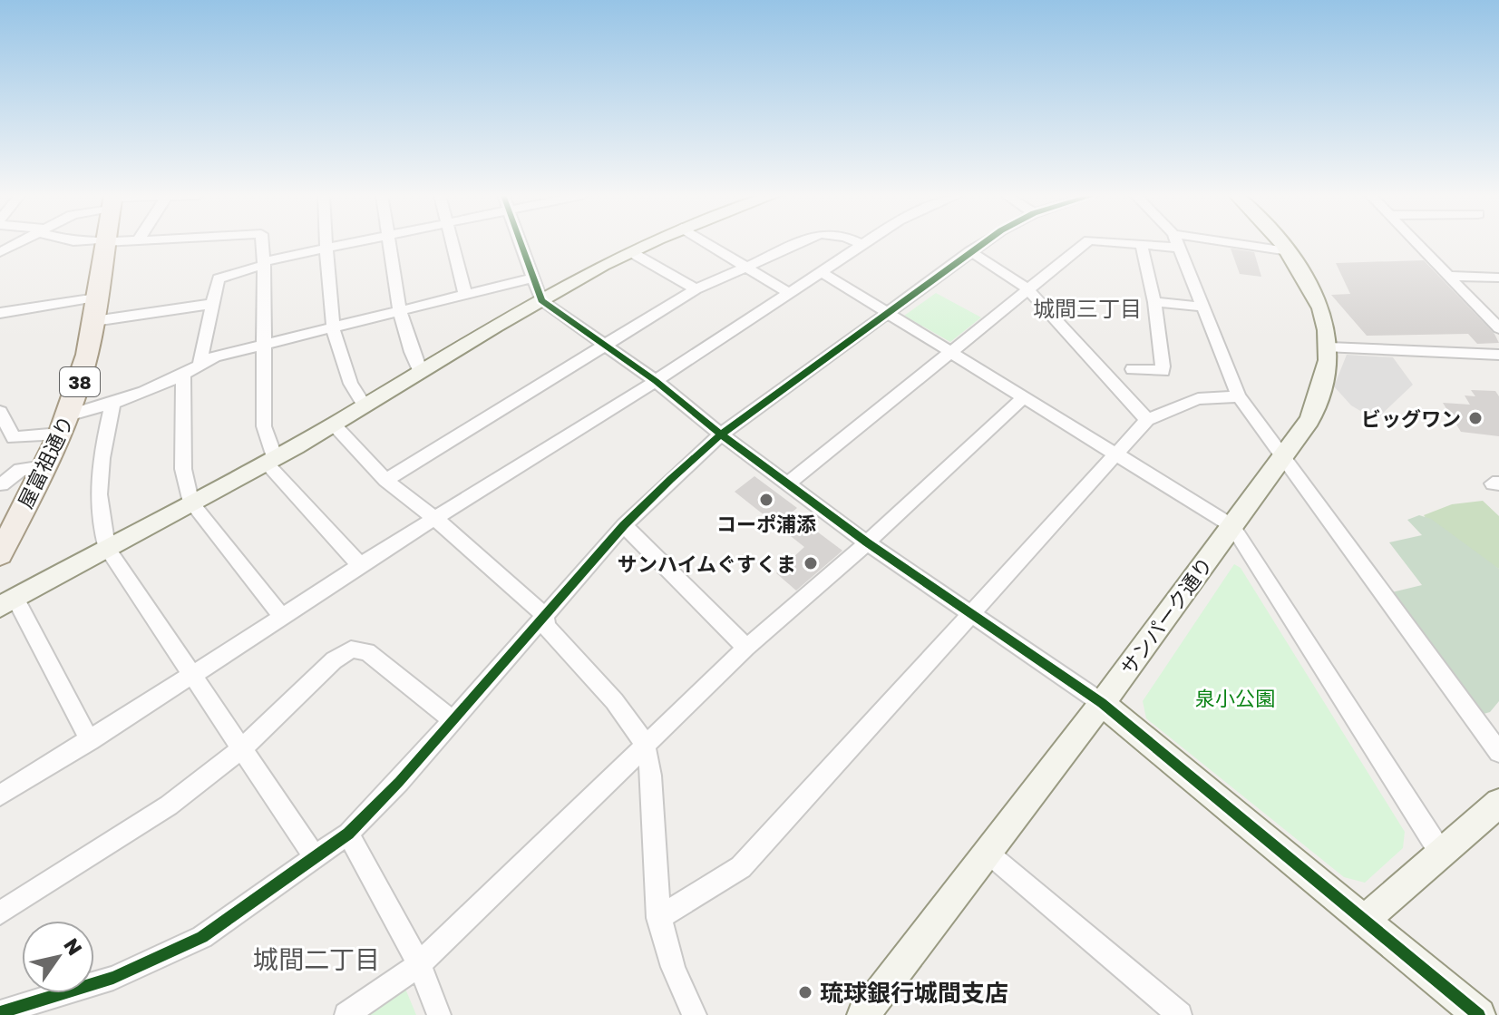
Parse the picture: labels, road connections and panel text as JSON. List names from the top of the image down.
{
  "streets": {
    "main road": ["38", "屋富祖通り"],
    "street": ["サンパーク通り"]
  },
  "districts": ["城間三丁目", "城間二丁目"],
  "parks": ["泉小公園"],
  "places": [
    "ビッグワン",
    "コーポ浦添",
    "サンハイムぐすくま",
    "琉球銀行城間支店"
  ],
  "north": "top right"
}
